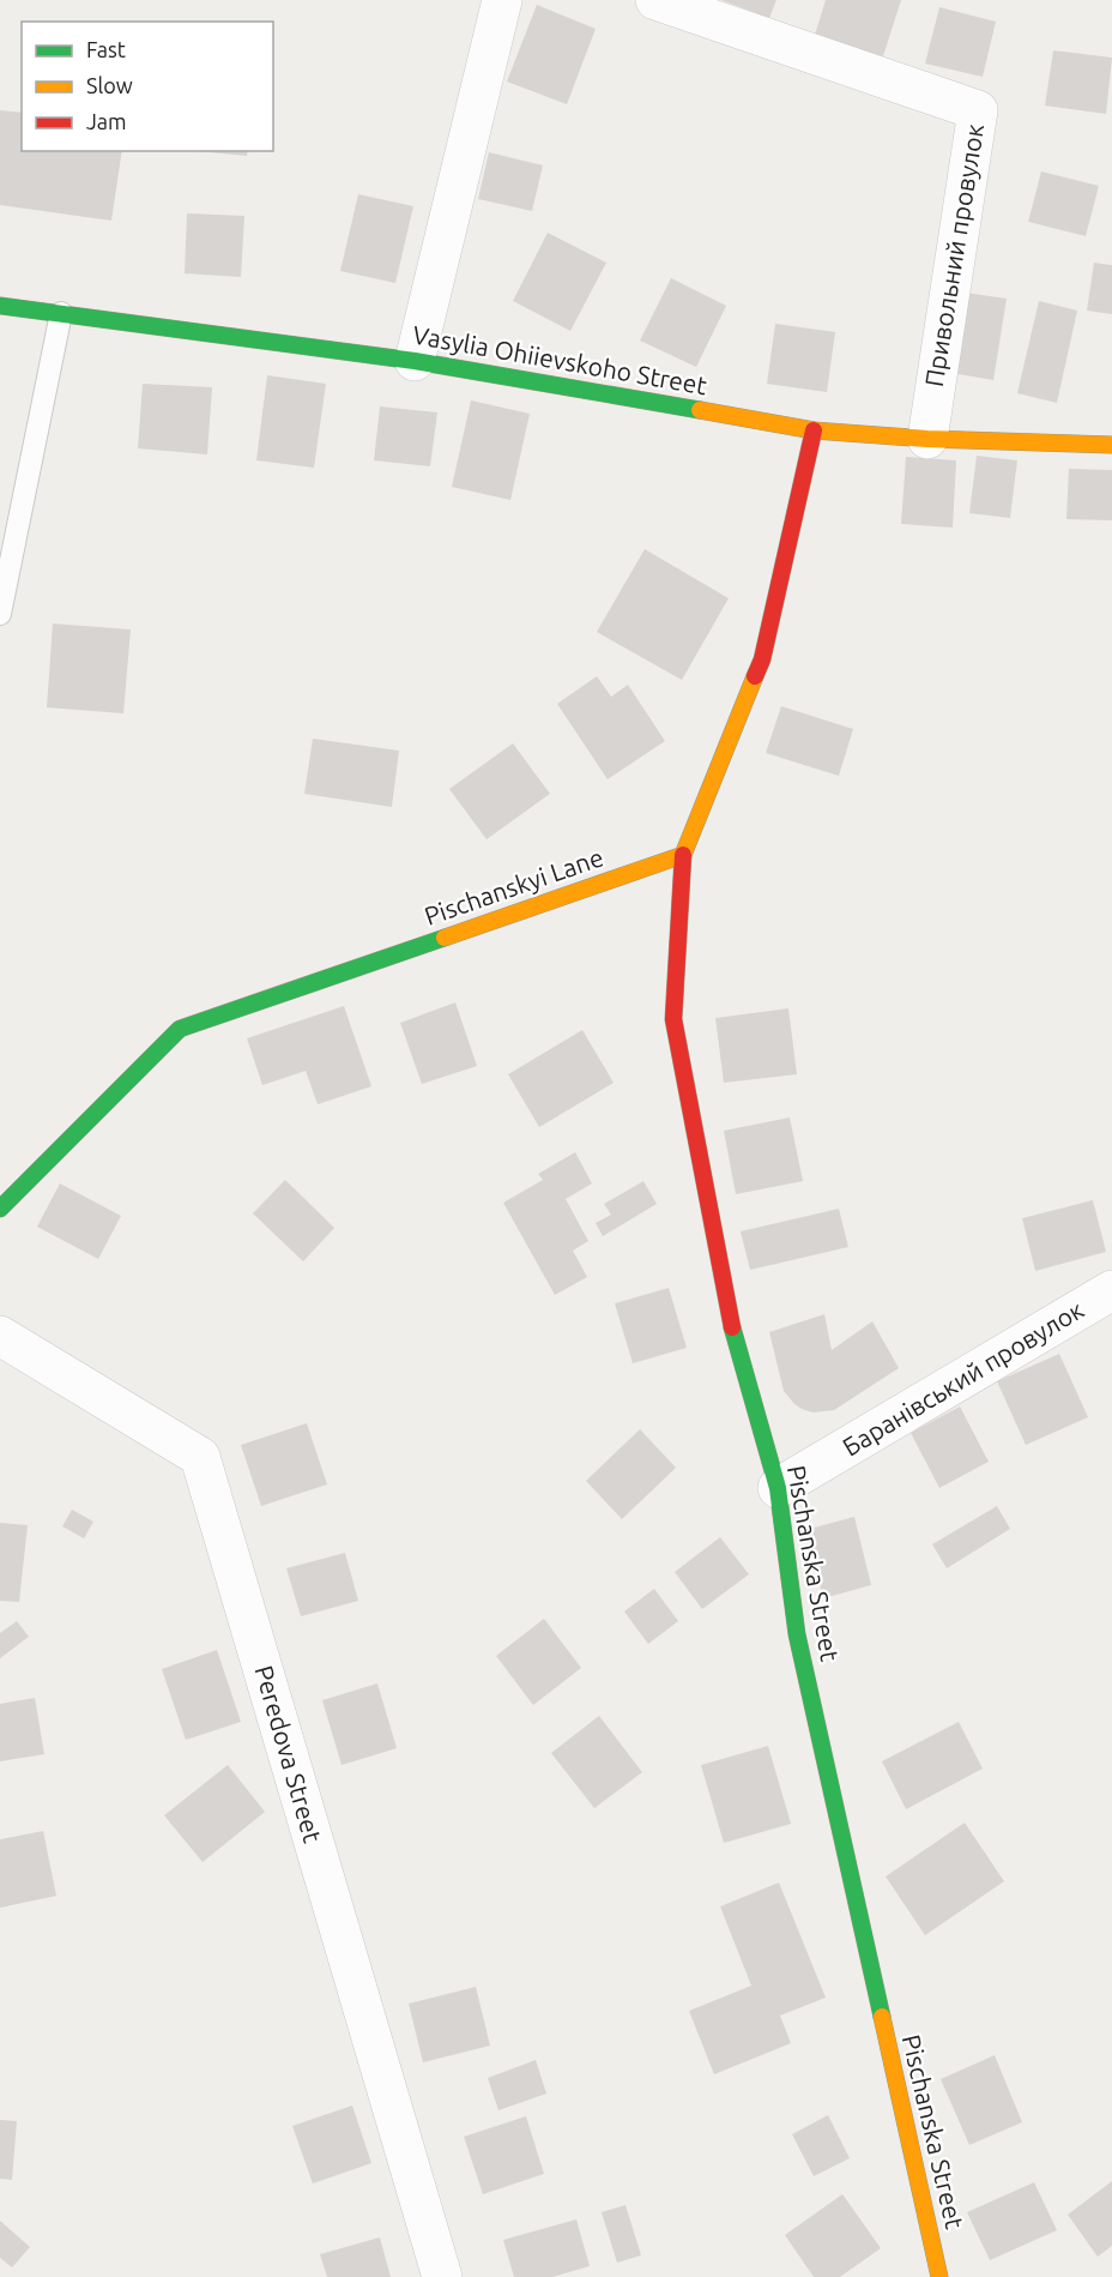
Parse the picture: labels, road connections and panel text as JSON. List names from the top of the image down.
{
  "streets": {
    "street": [
      "Привольний провулок",
      "Vasylia Ohiievskoho Street",
      "Pischanskyi Lane",
      "Баранівський провулок",
      "Pischanska Street",
      "Peredova Street"
    ]
  },
  "crossings": [
    ["Привольний провулок", "Vasylia Ohiievskoho Street"],
    ["Pischanskyi Lane", "Pischanska Street"],
    ["Баранівський провулок", "Pischanska Street"]
  ],
  "legend": ["Fast", "Slow", "Jam"]
}
